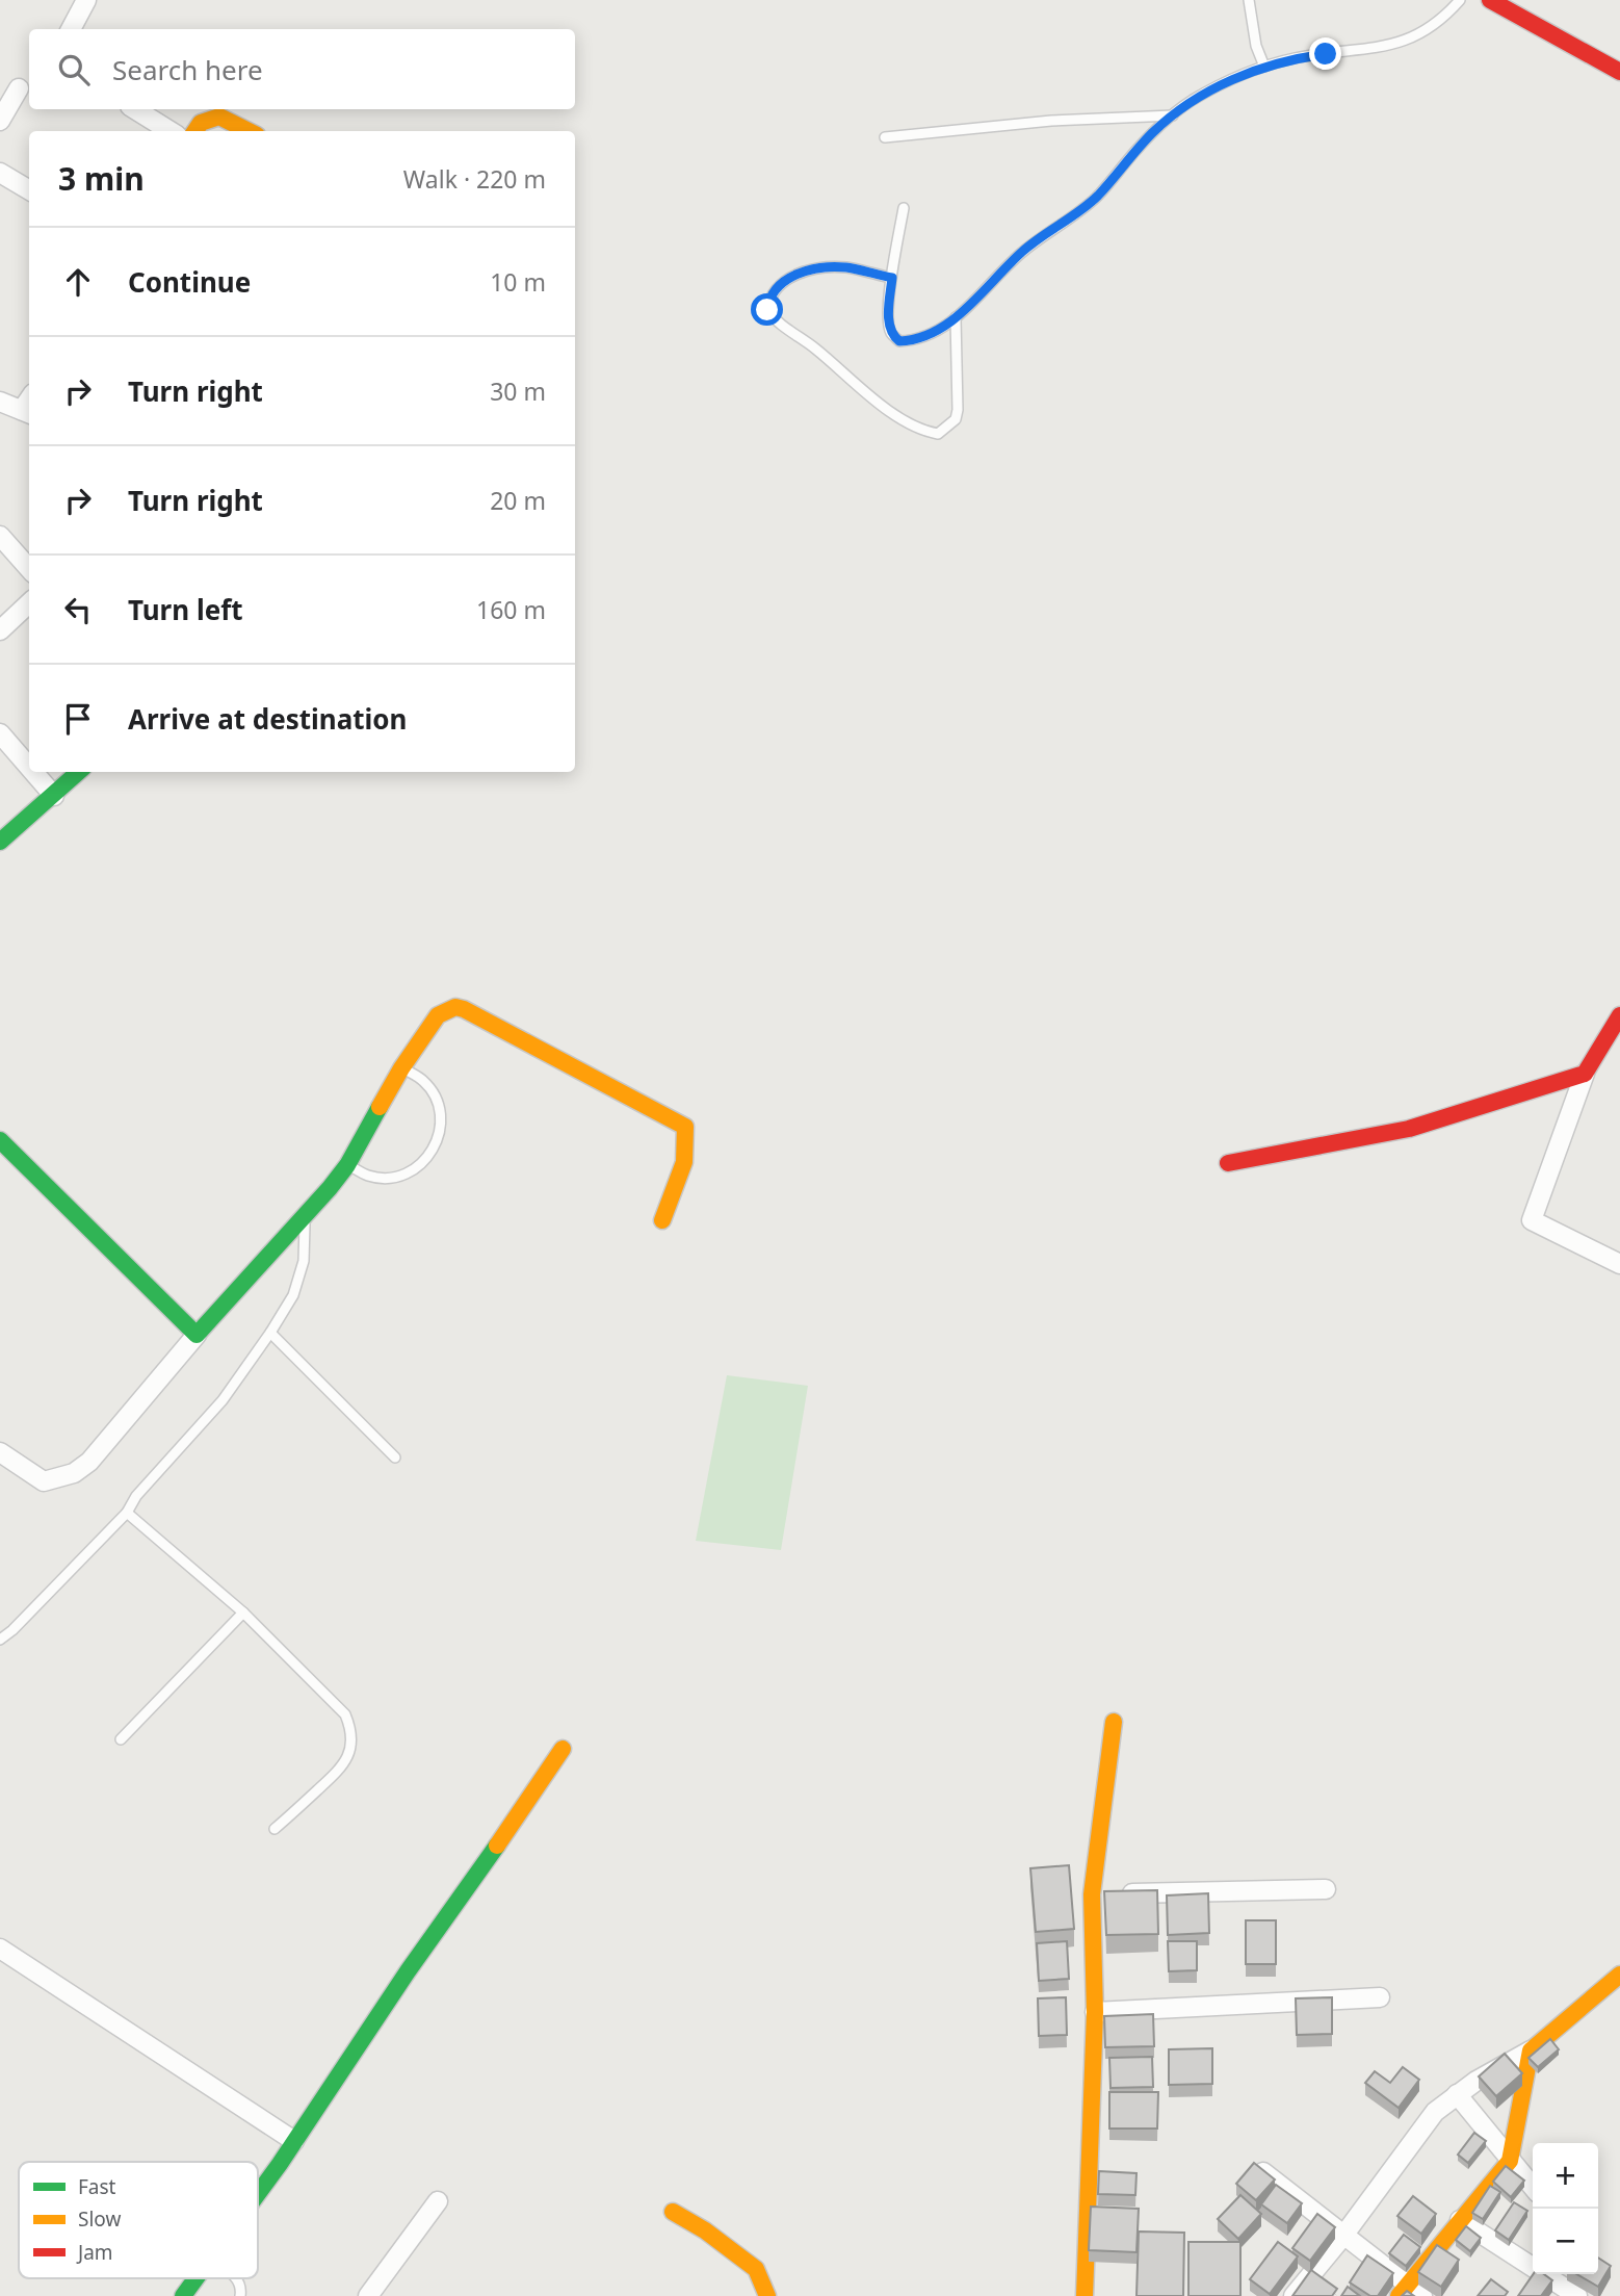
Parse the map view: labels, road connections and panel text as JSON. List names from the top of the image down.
{
  "legend": ["Fast", "Slow", "Jam"],
  "page": {
    "search": "Search here",
    "heading": ["3 min", "Walk · 220 m"],
    "list": [
      ["Continue", "10 m"],
      ["Turn right", "30 m"],
      ["Turn right", "20 m"],
      ["Turn left", "160 m"],
      "Arrive at destination"
    ],
    "map_buttons": ["+", "−"]
  }
}
